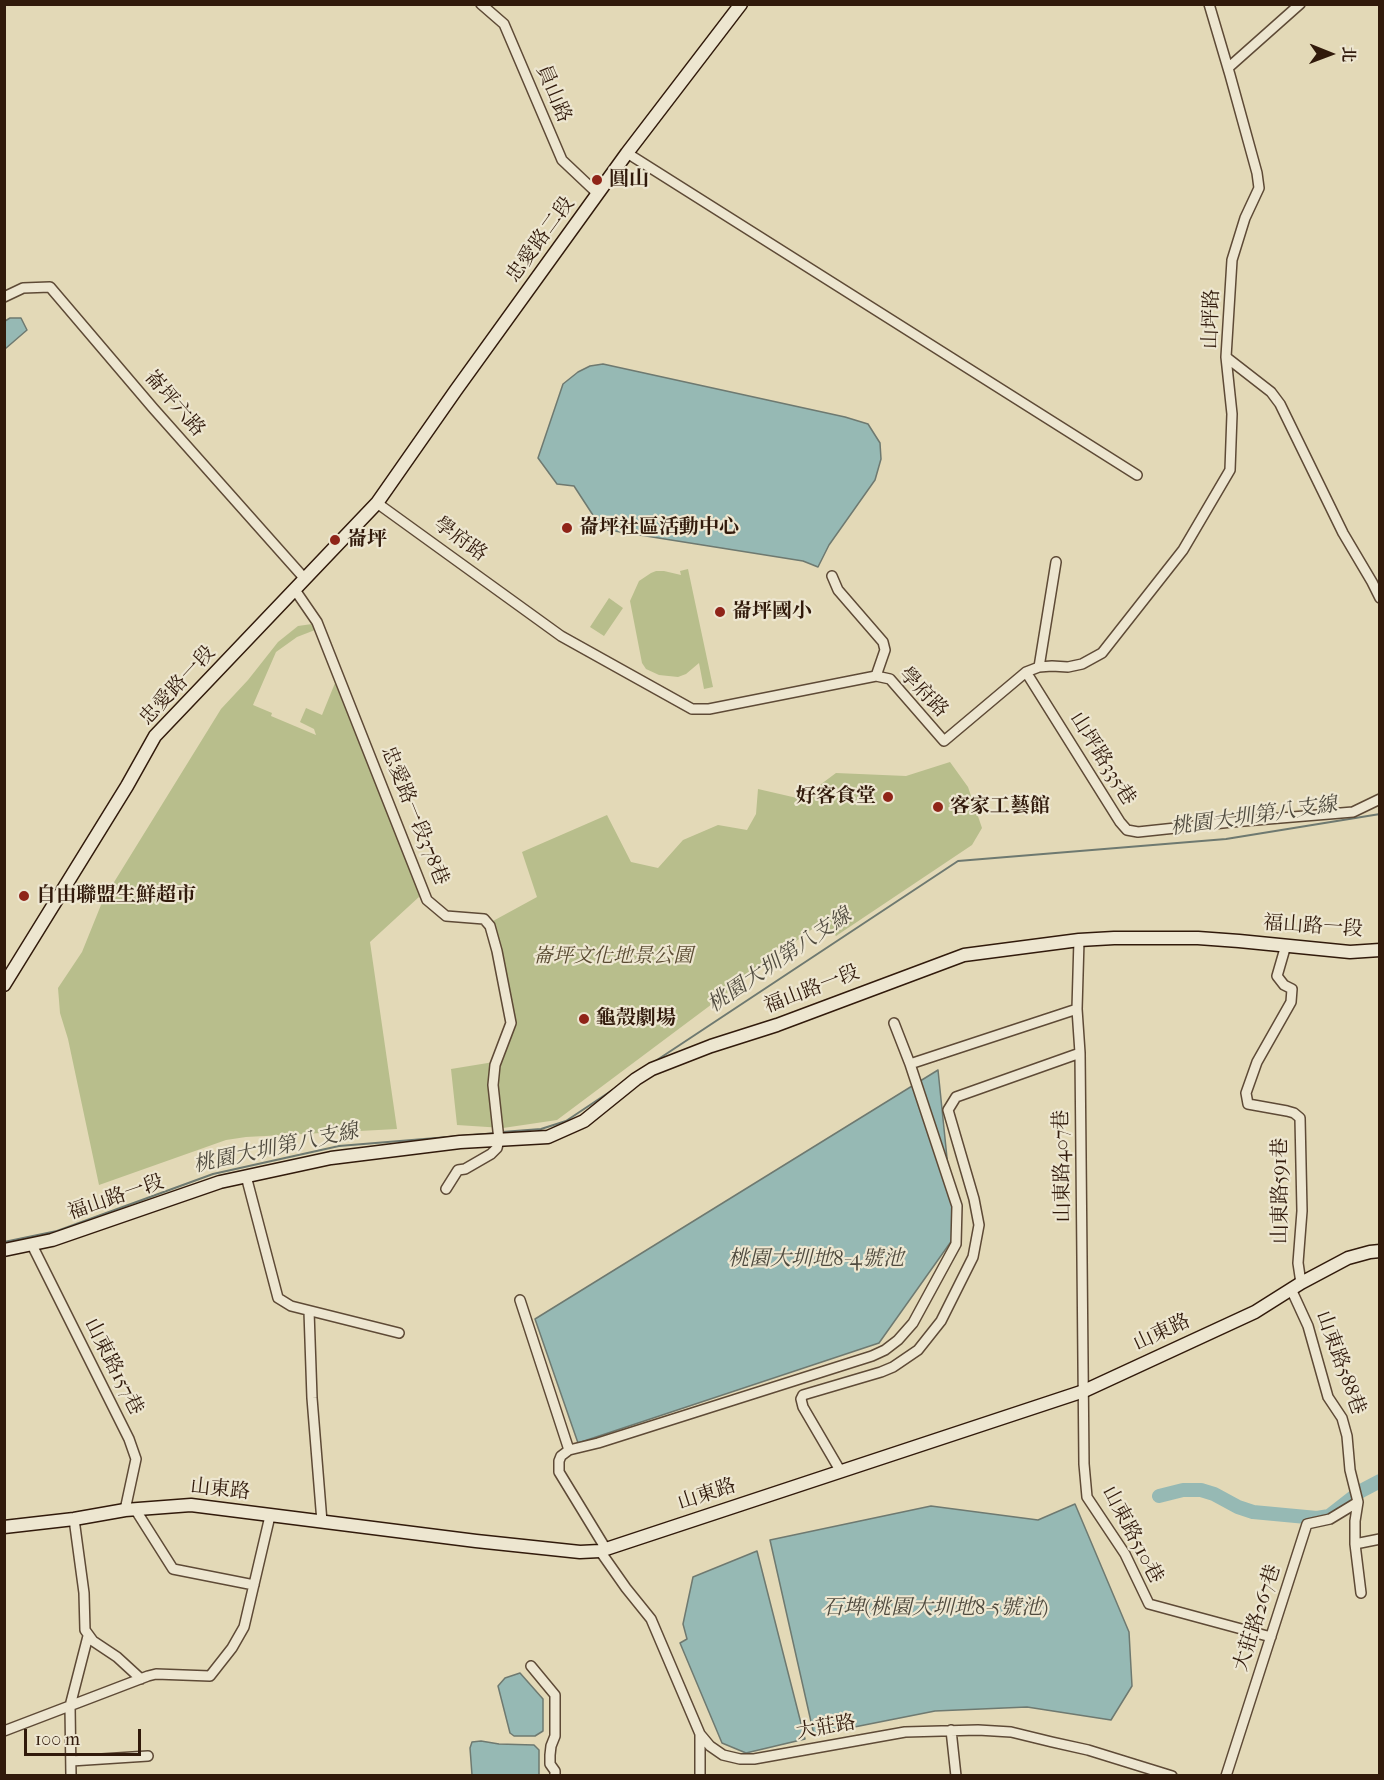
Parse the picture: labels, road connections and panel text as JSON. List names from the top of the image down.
{
  "streets": {
    "street": [
      "員山路",
      "忠愛路二段",
      "山坪路",
      "崙坪六路",
      "學府路",
      "忠愛路一段",
      "山坪路335巷",
      "忠愛路一段378巷",
      "福山路一段",
      "山東路407巷",
      "山東路591巷",
      "山東路",
      "山東路588巷",
      "山東路157巷",
      "山東路510巷",
      "大莊路267巷",
      "大莊路"
    ]
  },
  "crossings": [
    ["員山路", "忠愛路二段"],
    ["忠愛路二段", "學府路"],
    ["忠愛路二段", "忠愛路一段"],
    ["山坪路", "學府路"],
    ["崙坪六路", "忠愛路一段"],
    ["學府路", "忠愛路一段"],
    ["學府路", "山坪路335巷"],
    ["忠愛路一段", "忠愛路一段378巷"],
    ["忠愛路一段378巷", "福山路一段"],
    ["福山路一段", "山東路407巷"],
    ["福山路一段", "山東路591巷"],
    ["福山路一段", "山東路157巷"],
    ["山東路407巷", "山東路"],
    ["山東路407巷", "山東路510巷"],
    ["山東路591巷", "山東路"],
    ["山東路591巷", "山東路588巷"],
    ["山東路", "山東路588巷"],
    ["山東路", "山東路157巷"],
    ["山東路", "山東路510巷"],
    ["山東路", "大莊路"],
    ["山東路588巷", "大莊路267巷"],
    ["山東路510巷", "大莊路267巷"]
  ],
  "water": ["桃園大圳第八支線", "桃園大圳地8-4號池", "石埤(桃園大圳地8-5號池)"],
  "parks": ["崙坪文化地景公園"],
  "places": [
    "圓山",
    "崙坪社區活動中心",
    "崙坪",
    "崙坪國小",
    "好客食堂",
    "客家工藝館",
    "自由聯盟生鮮超市",
    "龜殼劇場"
  ],
  "scale_bar": "100 m",
  "north": "right"
}
